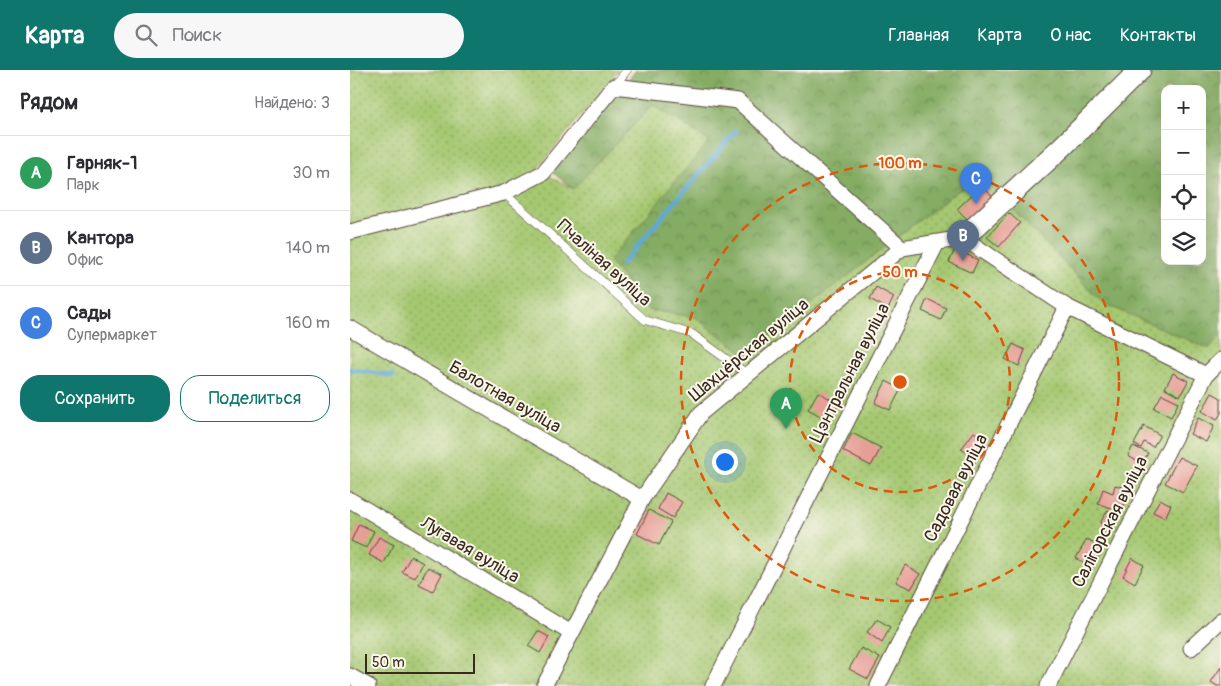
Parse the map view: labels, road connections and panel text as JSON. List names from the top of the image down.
{
  "streets": {
    "street": [
      "Шахцёрская вуліца",
      "Цэнтральная вуліца",
      "Балотная вуліца",
      "Садовая вуліца",
      "Салігорская вуліца",
      "Лугавая вуліца"
    ],
    "lane": ["Пчаліная вуліца"]
  },
  "crossings": [
    ["Пчаліная вуліца", "Шахцёрская вуліца"],
    ["Шахцёрская вуліца", "Балотная вуліца"],
    ["Шахцёрская вуліца", "Лугавая вуліца"]
  ],
  "scale_bar": "50 m",
  "page": {
    "header": "Карта",
    "search": "Поиск",
    "nav": [
      "Главная",
      "Карта",
      "О нас",
      "Контакты"
    ],
    "heading": ["Рядом", "Найдено: 3"],
    "map_buttons": ["+", "−"],
    "list": [
      {
        "mark": "A",
        "name": "Гарняк-1",
        "note": "Парк",
        "value": "30 m"
      },
      {
        "mark": "B",
        "name": "Кантора",
        "note": "Офис",
        "value": "140 m"
      },
      {
        "mark": "C",
        "name": "Сады",
        "note": "Супермаркет",
        "value": "160 m"
      }
    ],
    "pins": ["C", "B", "A"],
    "buttons": ["Сохранить", "Поделиться"],
    "scale": "50 m"
  },
  "rings": ["100 m", "50 m"]
}
